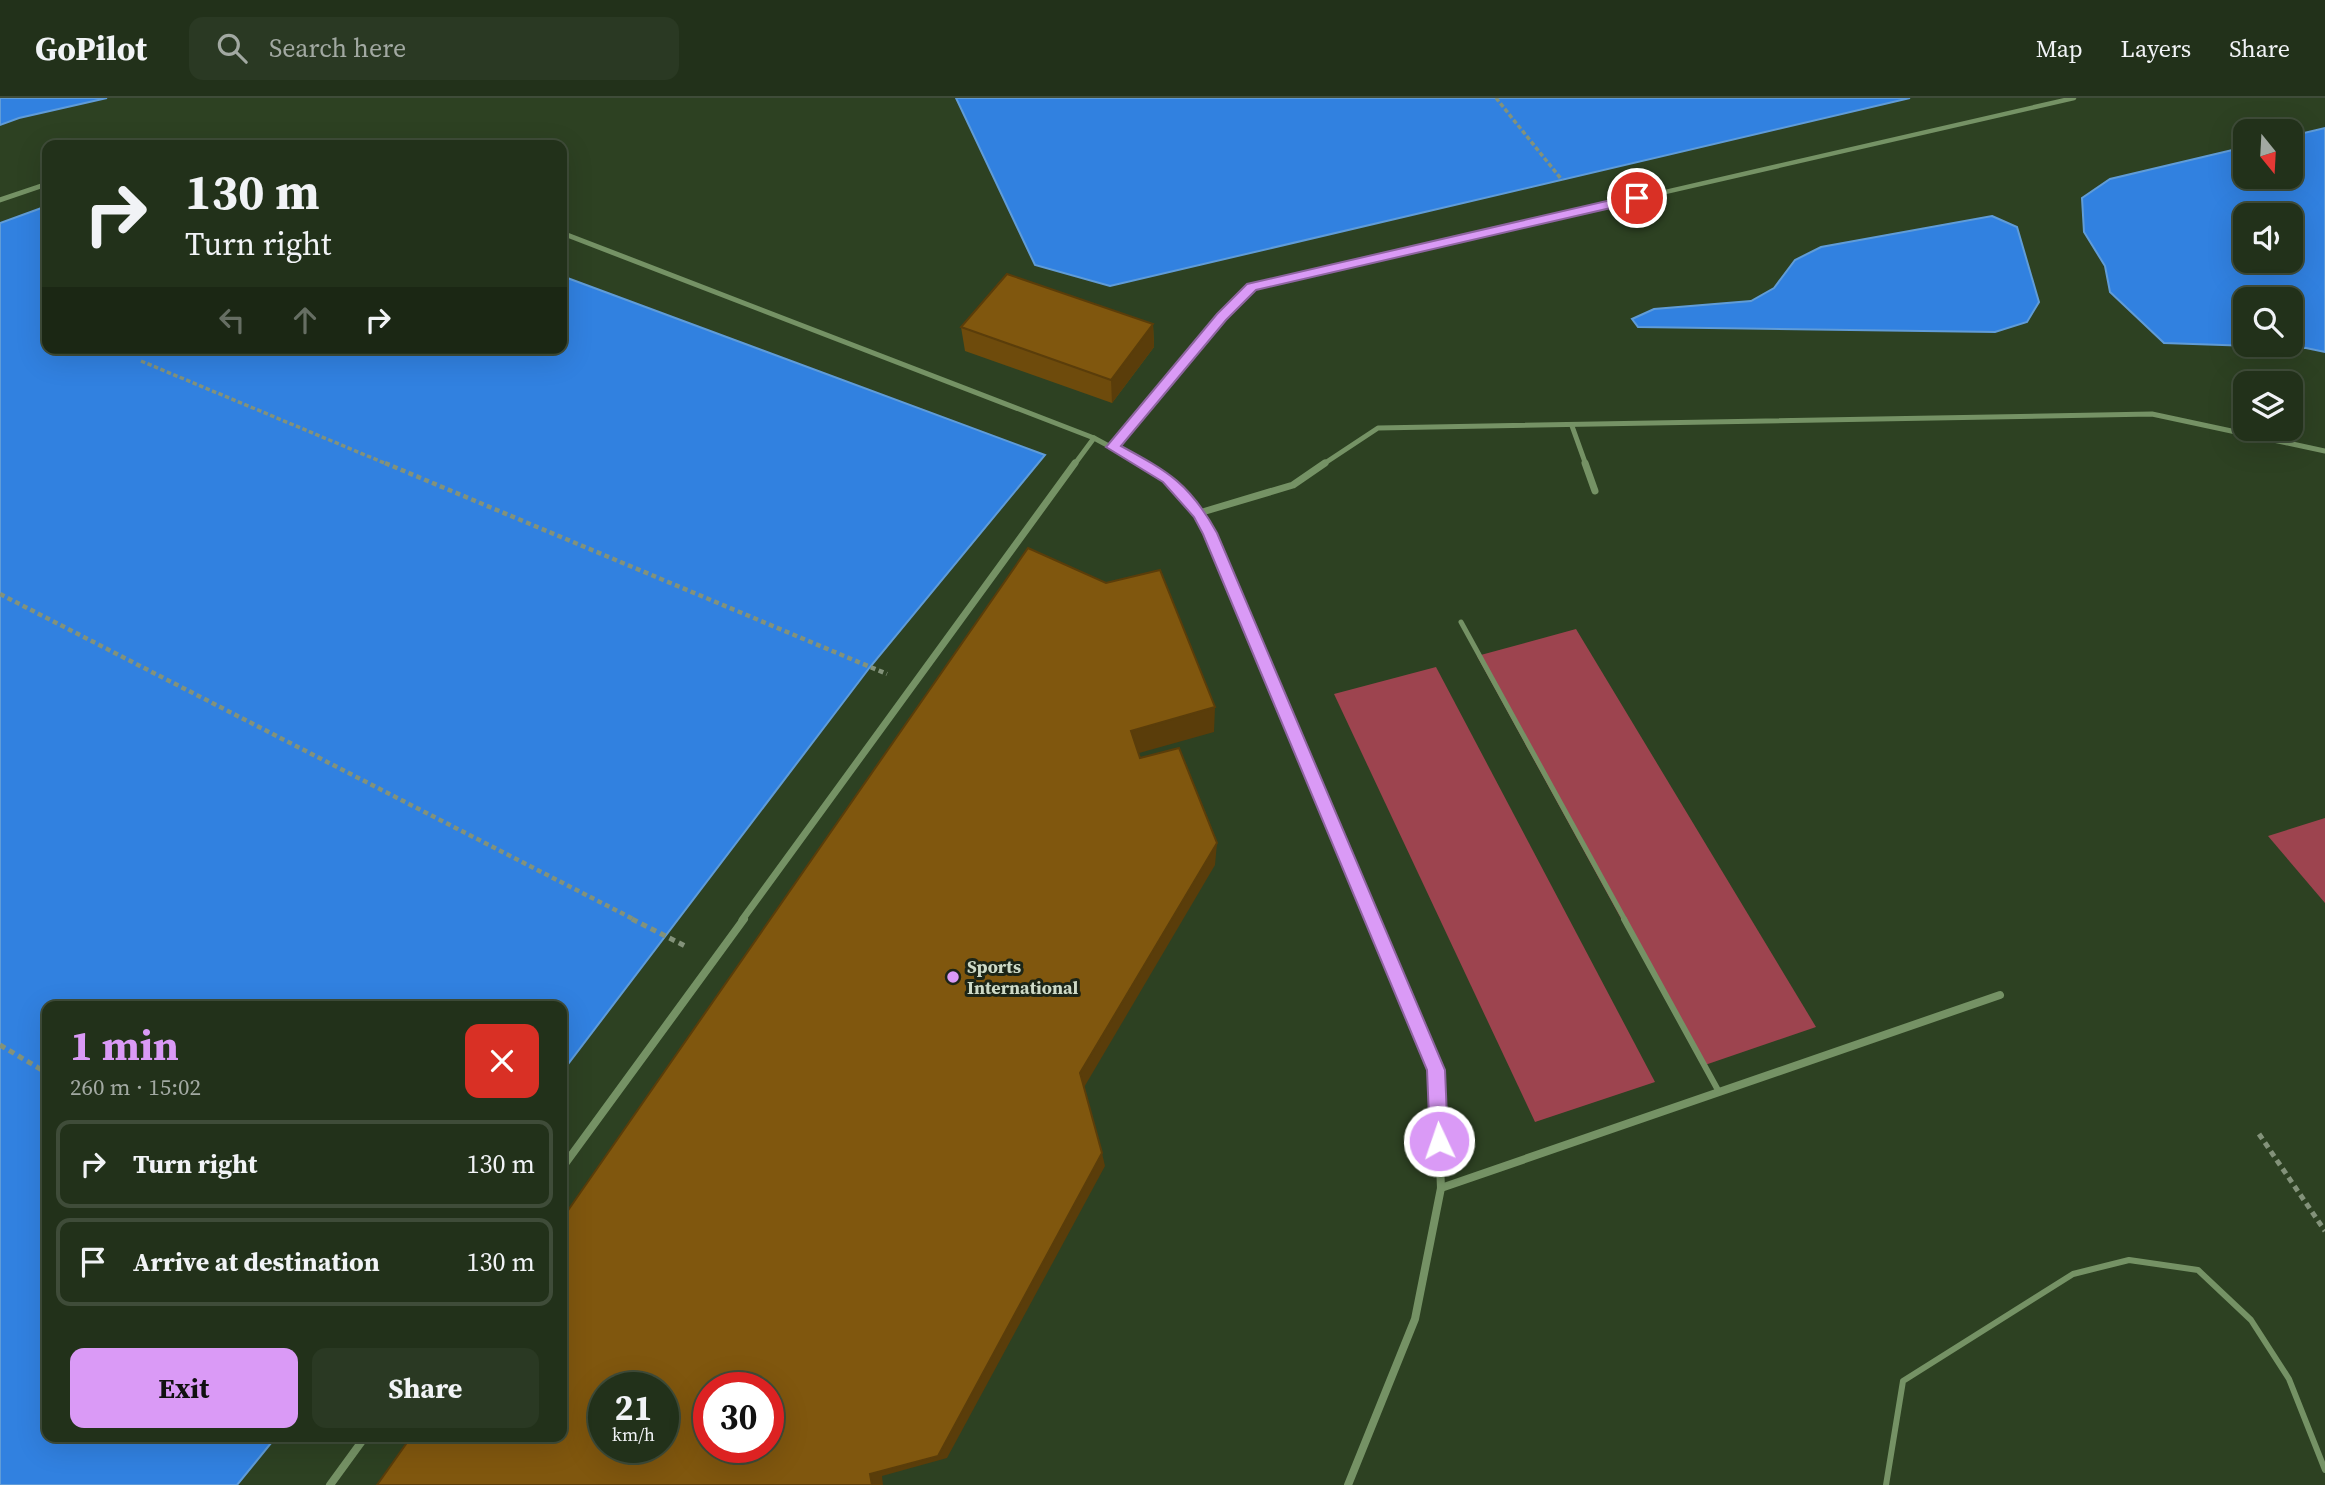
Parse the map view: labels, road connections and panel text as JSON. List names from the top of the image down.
{
  "places": ["Sports International"],
  "north": "bottom",
  "page": {
    "header": "GoPilot",
    "search": "Search here",
    "nav": ["Map", "Layers", "Share"],
    "turn": ["130 m", "Turn right"],
    "heading": ["1 min", "260 m · 15:02"],
    "list": [
      {
        "name": "Turn right",
        "value": "130 m"
      },
      {
        "name": "Arrive at destination",
        "value": "130 m"
      }
    ],
    "buttons": ["Exit", "Share"],
    "speed": "21 km/h",
    "limit": "30"
  }
}
